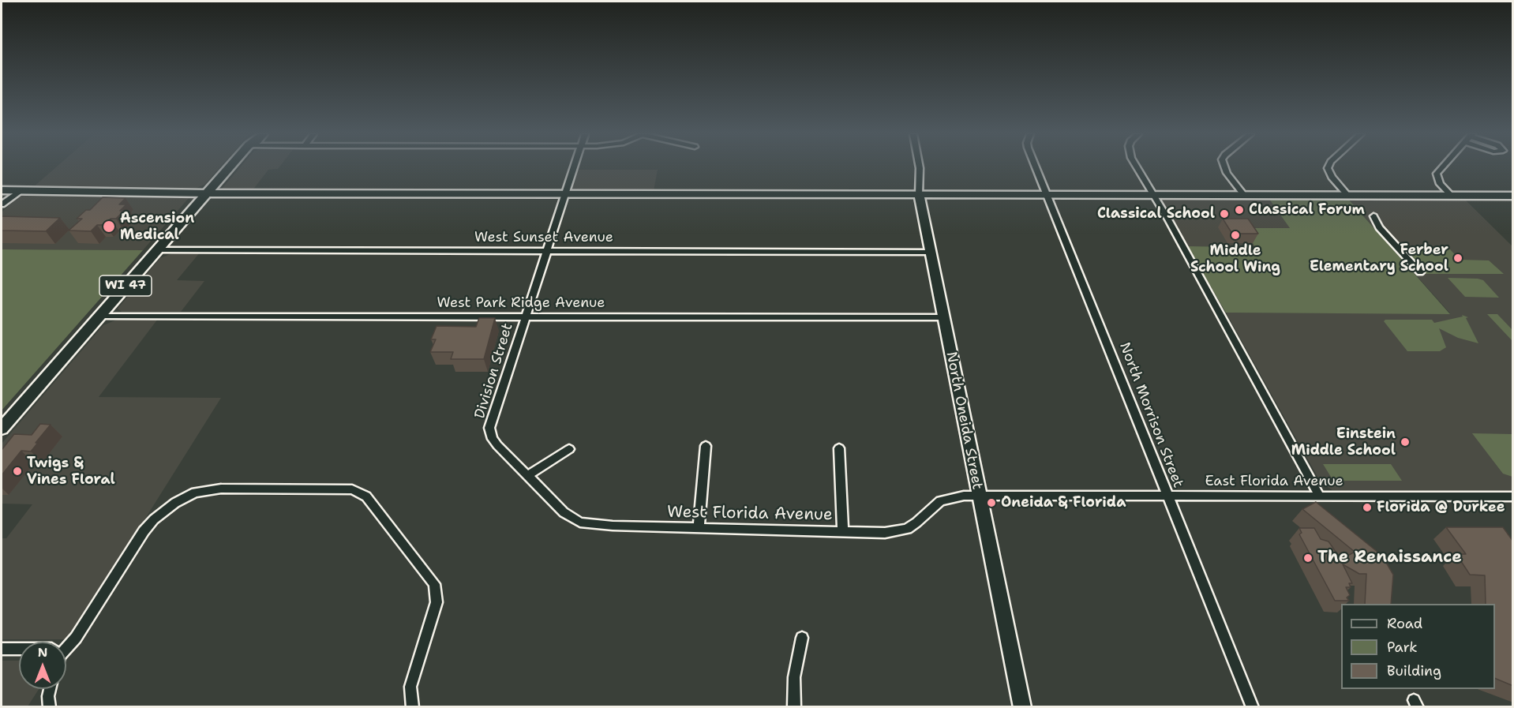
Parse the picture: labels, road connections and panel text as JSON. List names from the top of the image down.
{
  "streets": {
    "main road": ["WI 47"],
    "street": [
      "West Sunset Avenue",
      "West Park Ridge Avenue",
      "Division Street",
      "North Morrison Street",
      "North Oneida Street",
      "East Florida Avenue",
      "West Florida Avenue"
    ]
  },
  "crossings": [
    ["West Sunset Avenue", "WI 47"],
    ["West Sunset Avenue", "Division Street"],
    ["West Sunset Avenue", "North Oneida Street"],
    ["WI 47", "West Park Ridge Avenue"],
    ["West Park Ridge Avenue", "Division Street"],
    ["West Park Ridge Avenue", "North Oneida Street"],
    ["Division Street", "West Florida Avenue"],
    ["North Morrison Street", "East Florida Avenue"],
    ["North Oneida Street", "East Florida Avenue"],
    ["North Oneida Street", "West Florida Avenue"],
    ["East Florida Avenue", "West Florida Avenue"]
  ],
  "places": [
    "Classical Forum",
    "Classical School",
    "Ascension Medical",
    "Middle School Wing",
    "Ferber Elementary School",
    "Einstein Middle School",
    "Twigs & Vines Floral",
    "Oneida & Florida",
    "Florida @ Durkee",
    "The Renaissance"
  ],
  "legend": ["Road", "Park", "Building"],
  "north": "top"
}
